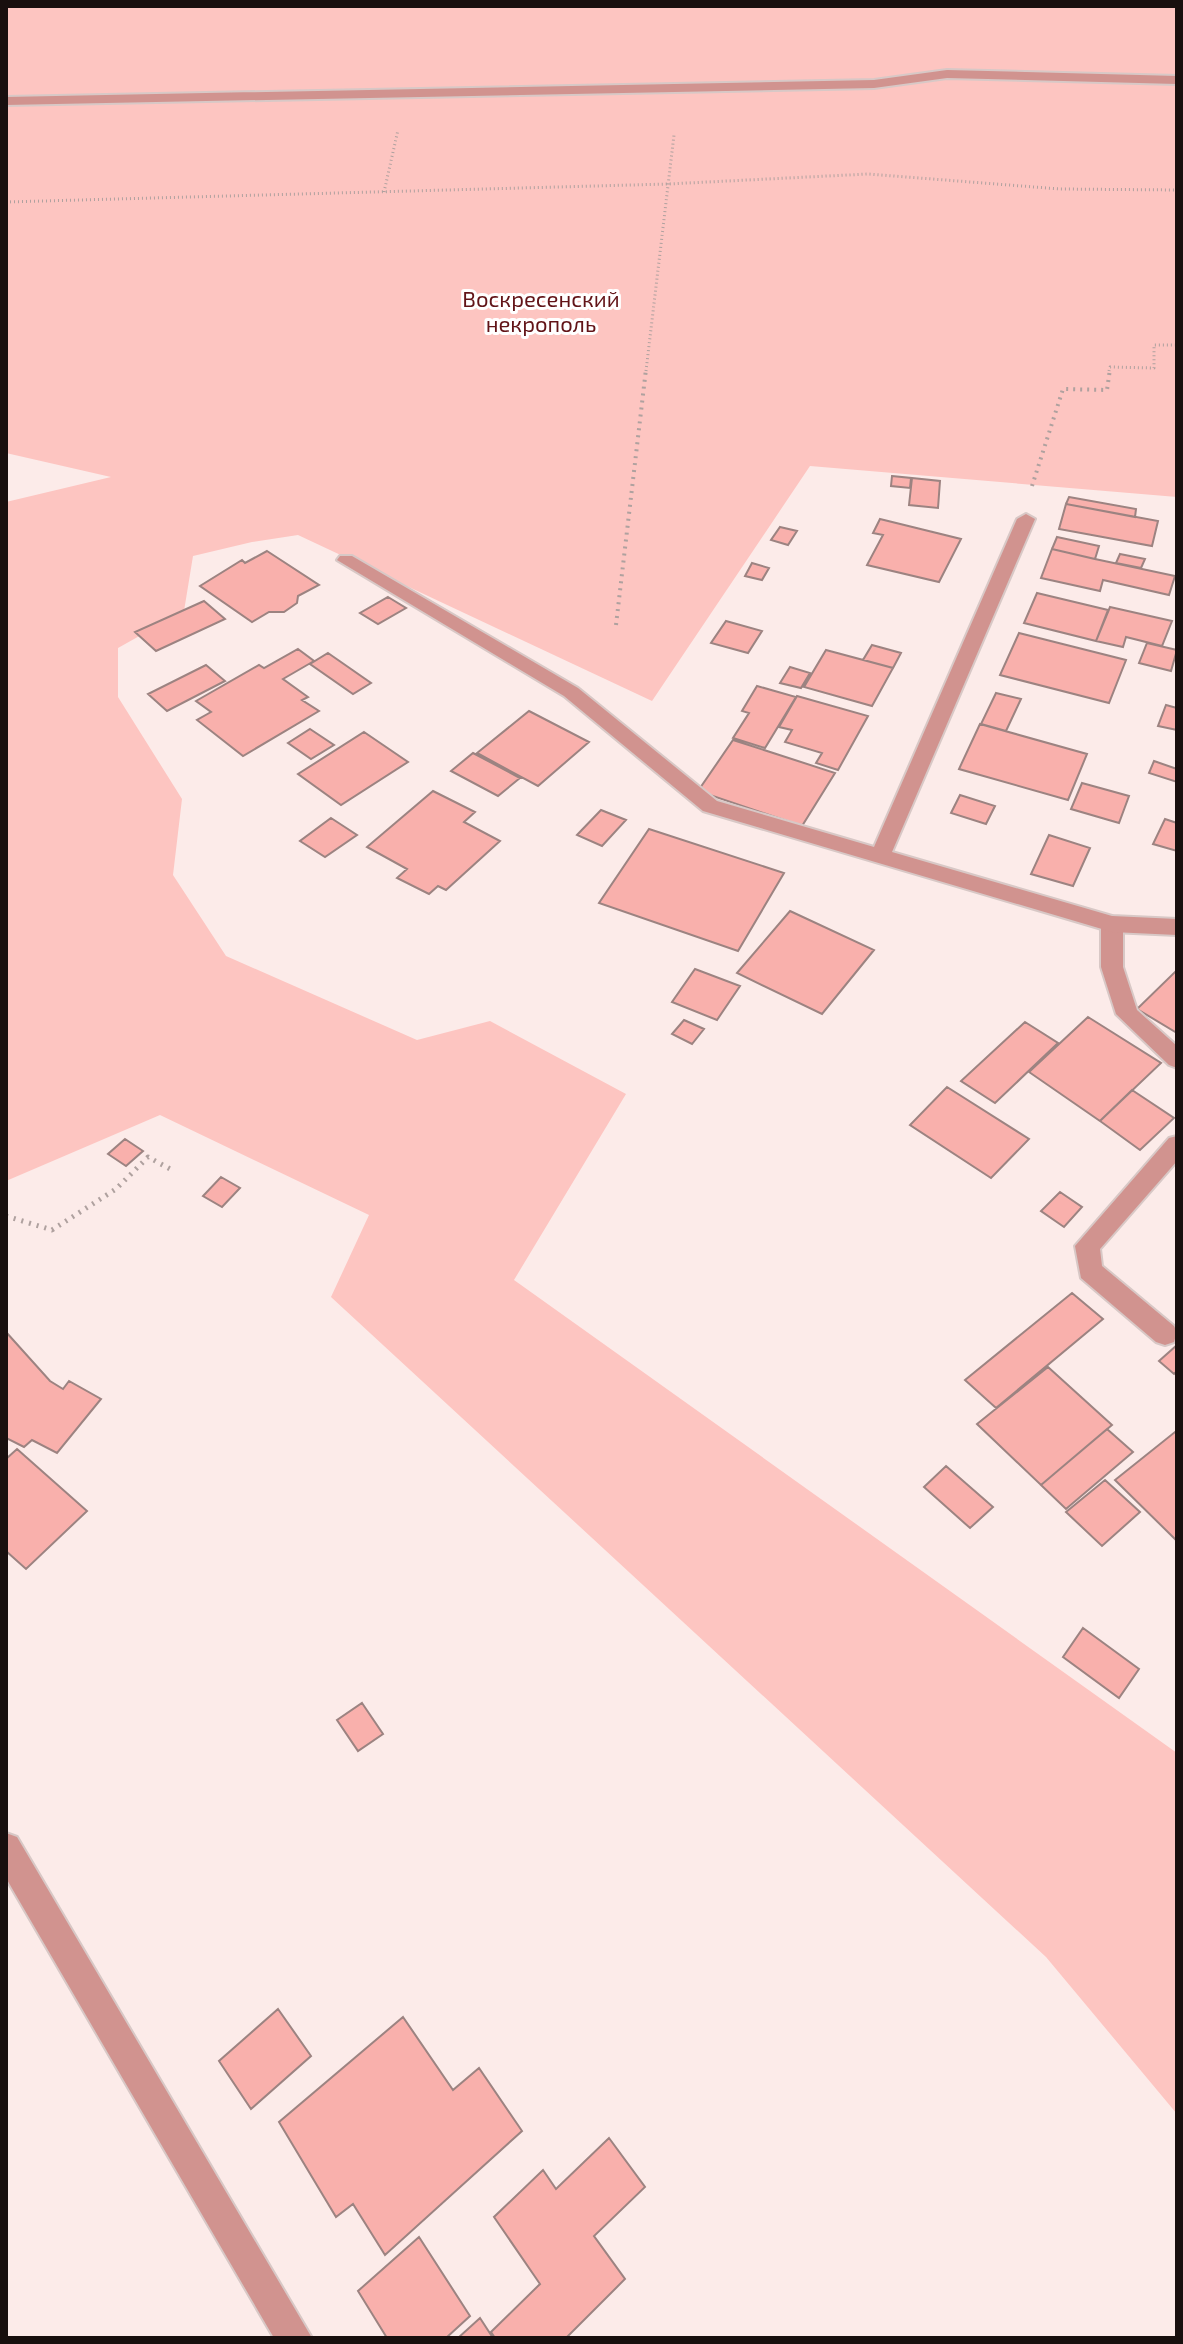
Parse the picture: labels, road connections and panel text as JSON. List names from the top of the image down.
{
  "parks": ["Воскресенский некрополь"]
}
